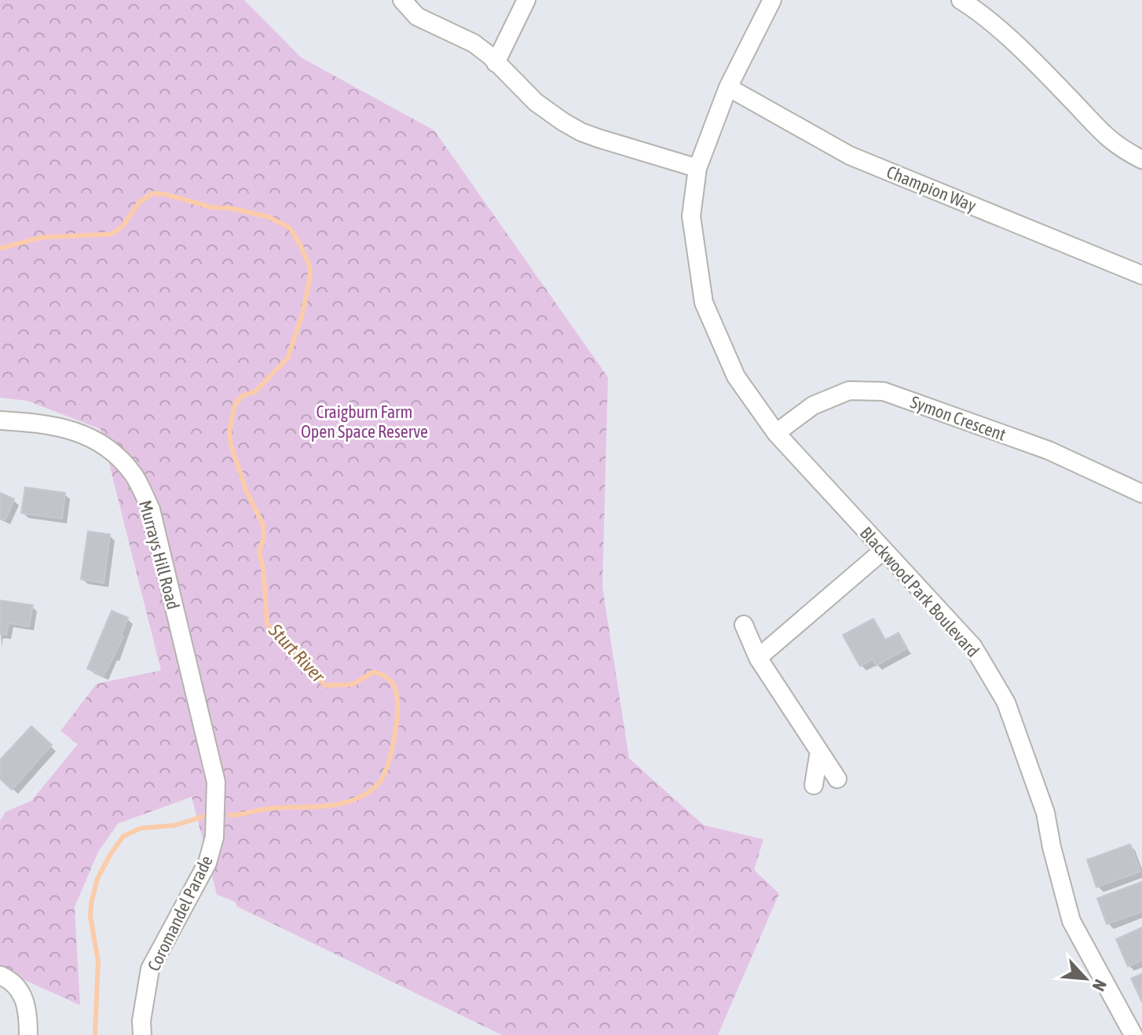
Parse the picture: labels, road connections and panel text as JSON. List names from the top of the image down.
{
  "streets": {
    "street": [
      "Champion Way",
      "Symon Crescent",
      "Murrays Hill Road",
      "Blackwood Park Boulevard",
      "Coromandel Parade"
    ]
  },
  "crossings": [
    ["Champion Way", "Blackwood Park Boulevard"],
    ["Symon Crescent", "Blackwood Park Boulevard"],
    ["Murrays Hill Road", "Coromandel Parade"]
  ],
  "water": ["Sturt River"],
  "parks": ["Craigburn Farm Open Space Reserve"],
  "north": "bottom right"
}
